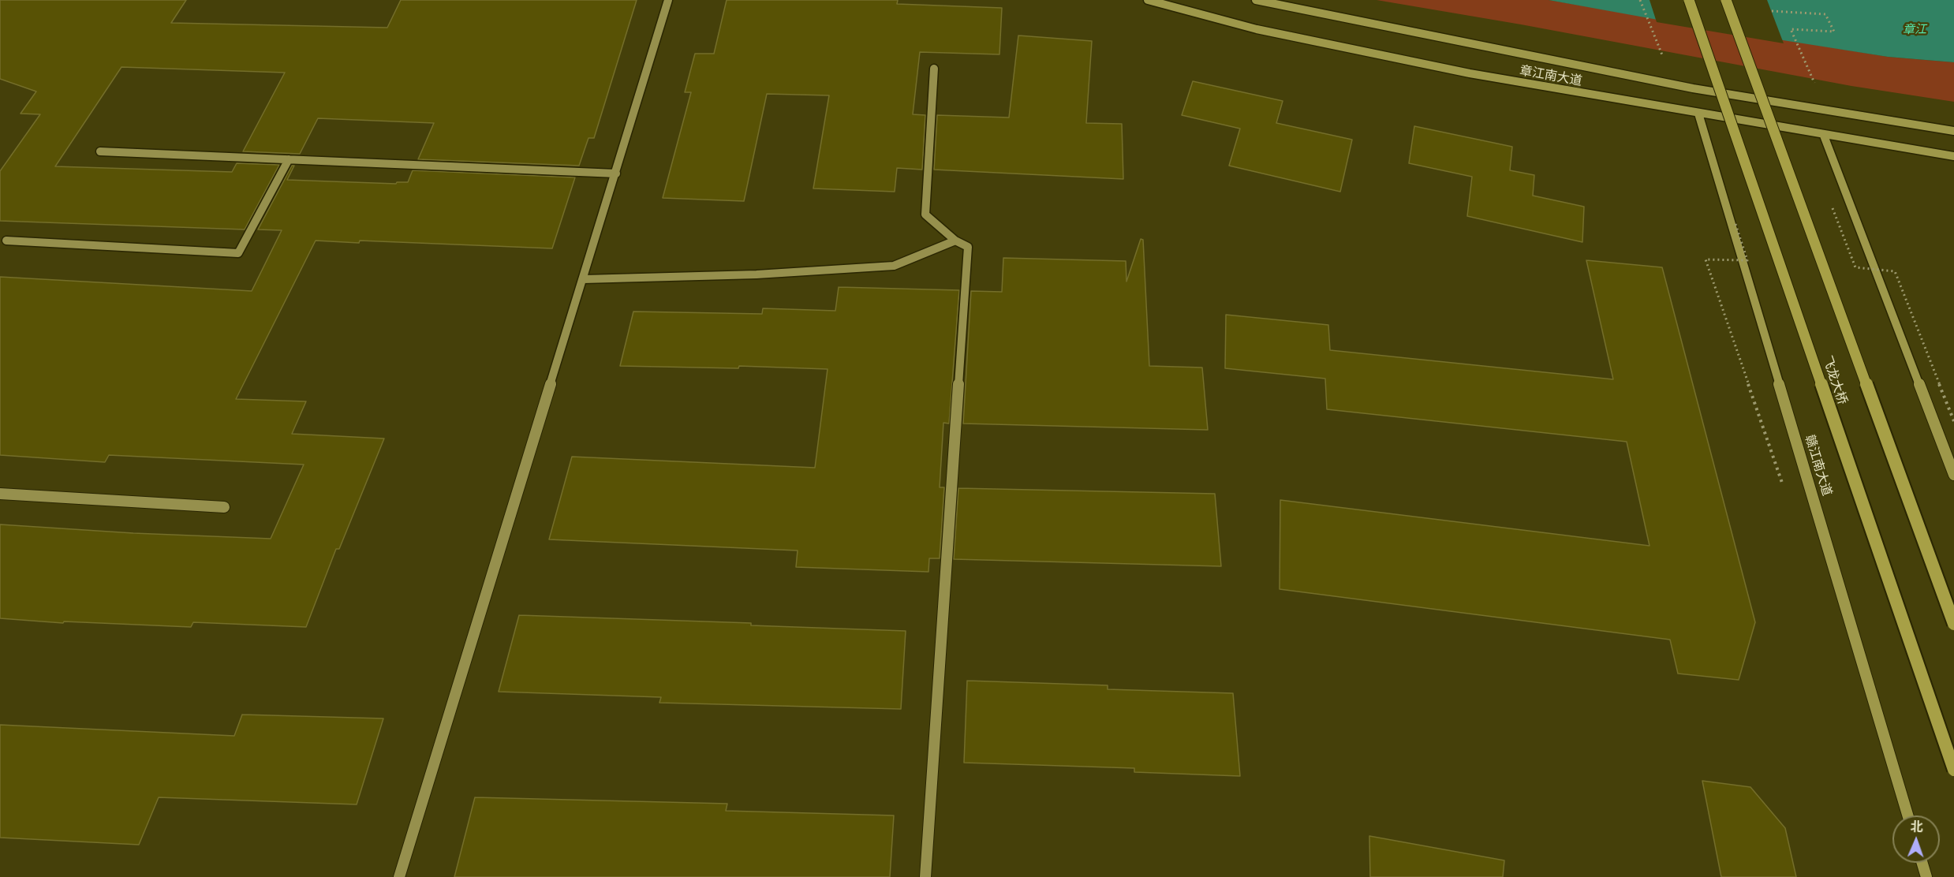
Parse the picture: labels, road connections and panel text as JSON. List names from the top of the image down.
{
  "streets": {
    "main road": ["章江南大道", "飞龙大桥", "赣江南大道"]
  },
  "crossings": [
    ["章江南大道", "赣江南大道"]
  ],
  "water": ["章江"],
  "north": "top"
}
